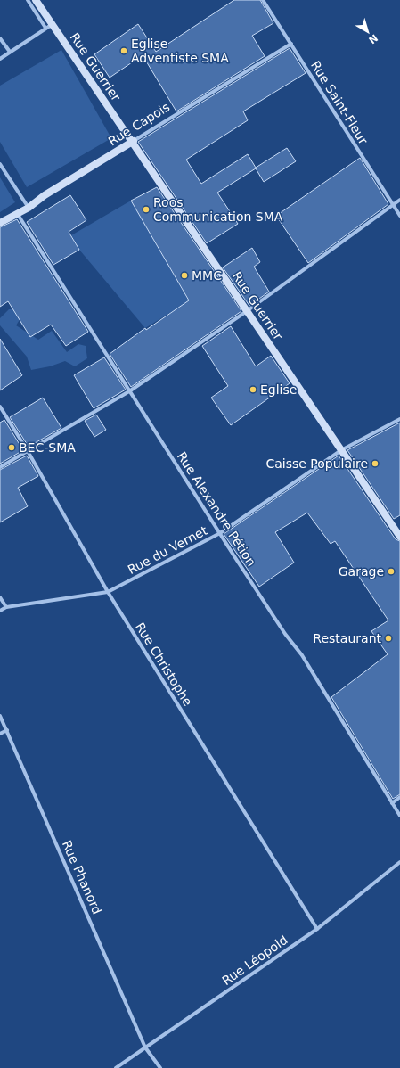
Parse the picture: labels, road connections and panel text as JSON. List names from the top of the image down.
{
  "streets": {
    "main road": ["Rue Guerrier", "Rue Capois"],
    "street": [
      "Rue Saint-Fleur",
      "Rue Alexandre Pétion",
      "Rue du Vernet",
      "Rue Christophe",
      "Rue Phanord",
      "Rue Léopold"
    ]
  },
  "crossings": [
    ["Rue Guerrier", "Rue Capois"],
    ["Rue Guerrier", "Rue du Vernet"],
    ["Rue Saint-Fleur", "Rue Capois"],
    ["Rue Capois", "Rue Alexandre Pétion"],
    ["Rue Alexandre Pétion", "Rue du Vernet"],
    ["Rue du Vernet", "Rue Christophe"],
    ["Rue Christophe", "Rue Léopold"],
    ["Rue Phanord", "Rue Léopold"]
  ],
  "places": [
    "Eglise Adventiste SMA",
    "Roos Communication SMA",
    "MMC",
    "Eglise",
    "BEC-SMA",
    "Caisse Populaire",
    "Garage",
    "Restaurant"
  ],
  "north": "bottom right"
}
